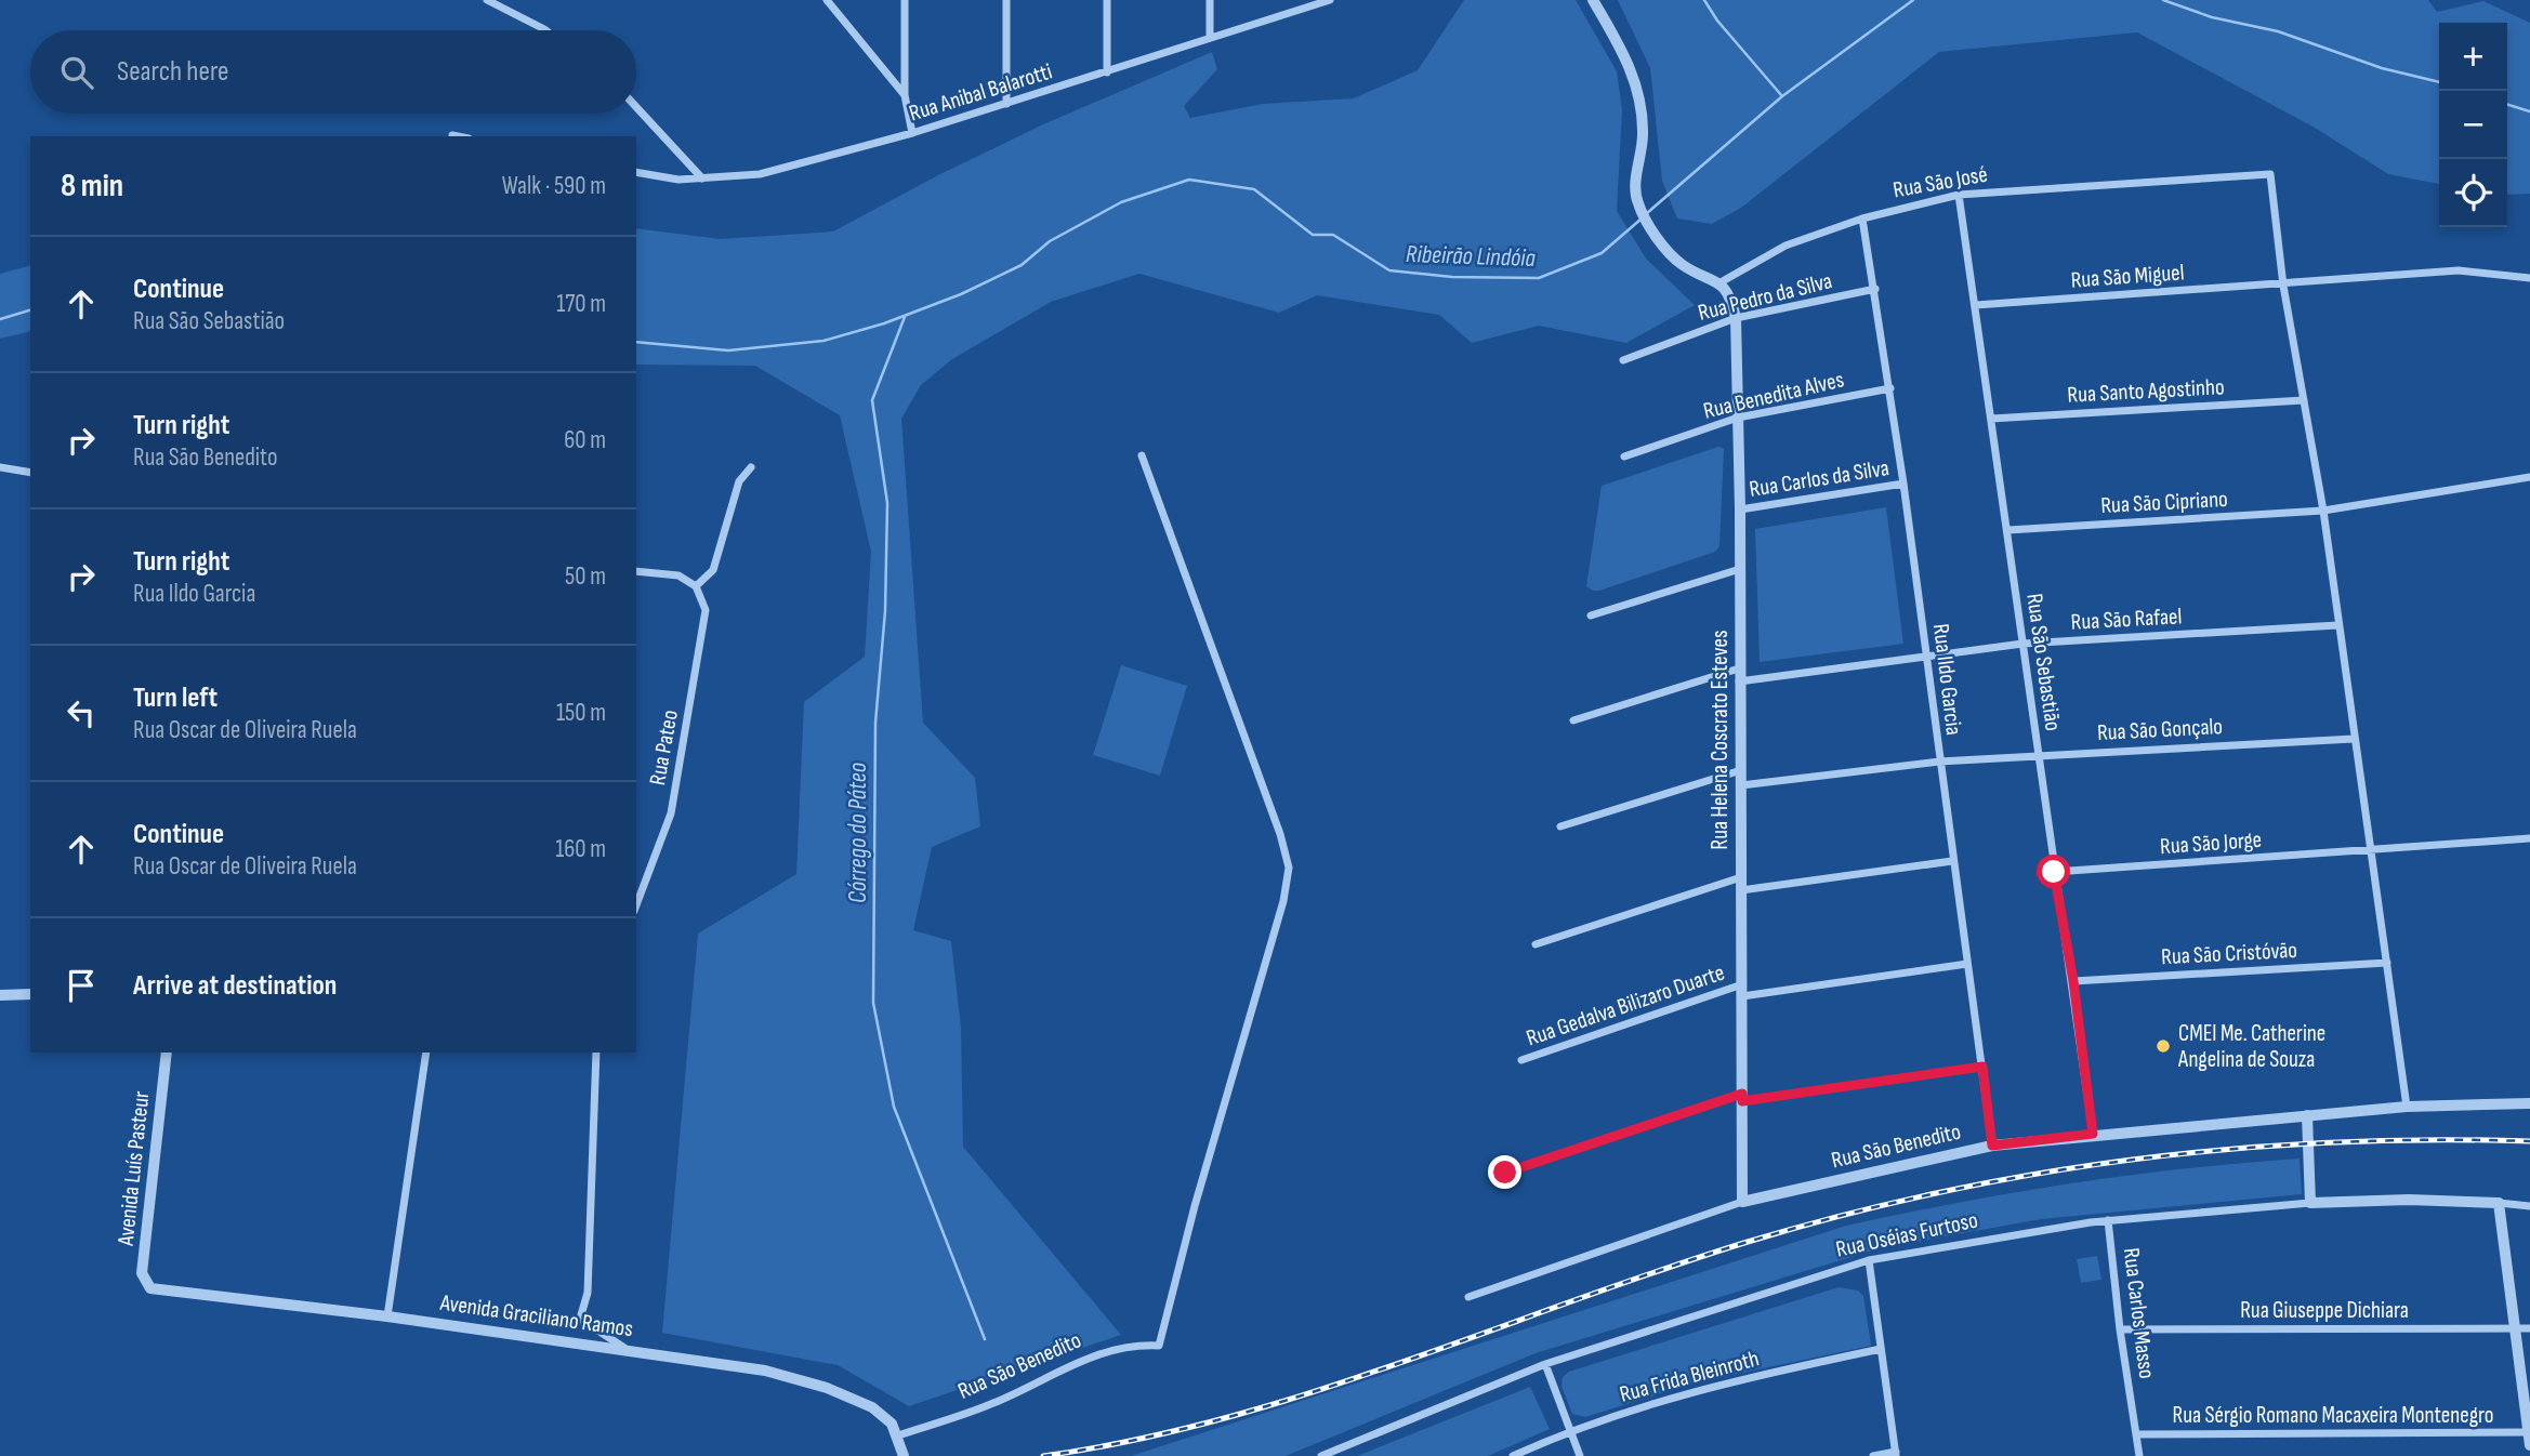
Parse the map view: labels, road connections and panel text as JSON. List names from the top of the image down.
{
  "streets": {
    "street": [
      "Rua Anibal Balarotti",
      "Rua São José",
      "Rua São Miguel",
      "Rua Pedro da Silva",
      "Rua Santo Agostinho",
      "Rua Benedita Alves",
      "Rua Carlos da Silva",
      "Rua São Cipriano",
      "Rua São Rafael",
      "Rua São Sebastião",
      "Rua Ildo Garcia",
      "Rua São Gonçalo",
      "Rua Helena Coscrato Esteves",
      "Rua Pateo",
      "Rua São Jorge",
      "Rua São Cristóvão",
      "Rua Gedalva Bilizaro Duarte",
      "Rua São Benedito",
      "Avenida Luís Pasteur",
      "Rua Oséias Furtoso",
      "Rua Giuseppe Dichiara",
      "Rua Carlos Masso",
      "Avenida Graciliano Ramos",
      "Rua Frida Bleinroth",
      "Rua Sérgio Romano Macaxeira Montenegro"
    ]
  },
  "crossings": [
    ["Rua São José", "Rua São Miguel"],
    ["Rua São José", "Rua São Sebastião"],
    ["Rua São José", "Rua Ildo Garcia"],
    ["Rua São José", "Rua Helena Coscrato Esteves"],
    ["Rua São Miguel", "Rua São Sebastião"],
    ["Rua Pedro da Silva", "Rua Ildo Garcia"],
    ["Rua Pedro da Silva", "Rua Helena Coscrato Esteves"],
    ["Rua Santo Agostinho", "Rua São Sebastião"],
    ["Rua Benedita Alves", "Rua Ildo Garcia"],
    ["Rua Benedita Alves", "Rua Helena Coscrato Esteves"],
    ["Rua Carlos da Silva", "Rua Ildo Garcia"],
    ["Rua Carlos da Silva", "Rua Helena Coscrato Esteves"],
    ["Rua São Cipriano", "Rua São Sebastião"],
    ["Rua São Rafael", "Rua São Sebastião"],
    ["Rua São Rafael", "Rua Ildo Garcia"],
    ["Rua São Rafael", "Rua Helena Coscrato Esteves"],
    ["Rua São Sebastião", "Rua São Gonçalo"],
    ["Rua São Sebastião", "Rua São Jorge"],
    ["Rua São Sebastião", "Rua São Cristóvão"],
    ["Rua São Sebastião", "Rua São Benedito"],
    ["Rua Ildo Garcia", "Rua São Gonçalo"],
    ["Rua Ildo Garcia", "Rua Gedalva Bilizaro Duarte"],
    ["Rua Ildo Garcia", "Rua São Benedito"],
    ["Rua São Gonçalo", "Rua Helena Coscrato Esteves"],
    ["Rua Helena Coscrato Esteves", "Rua Gedalva Bilizaro Duarte"],
    ["Rua Helena Coscrato Esteves", "Rua São Benedito"],
    ["Rua São Benedito", "Avenida Graciliano Ramos"],
    ["Avenida Luís Pasteur", "Avenida Graciliano Ramos"],
    ["Rua Oséias Furtoso", "Rua Carlos Masso"],
    ["Rua Giuseppe Dichiara", "Rua Carlos Masso"],
    ["Rua Carlos Masso", "Rua Sérgio Romano Macaxeira Montenegro"]
  ],
  "water": ["Ribeirão Lindóia", "Córrego do Páteo"],
  "places": ["CMEI Me. Catherine Angelina de Souza"],
  "page": {
    "map_buttons": ["+", "−"],
    "search": "Search here",
    "heading": ["8 min", "Walk · 590 m"],
    "list": [
      ["Continue", "Rua São Sebastião", "170 m"],
      ["Turn right", "Rua São Benedito", "60 m"],
      ["Turn right", "Rua Ildo Garcia", "50 m"],
      ["Turn left", "Rua Oscar de Oliveira Ruela", "150 m"],
      ["Continue", "Rua Oscar de Oliveira Ruela", "160 m"],
      "Arrive at destination"
    ]
  }
}
